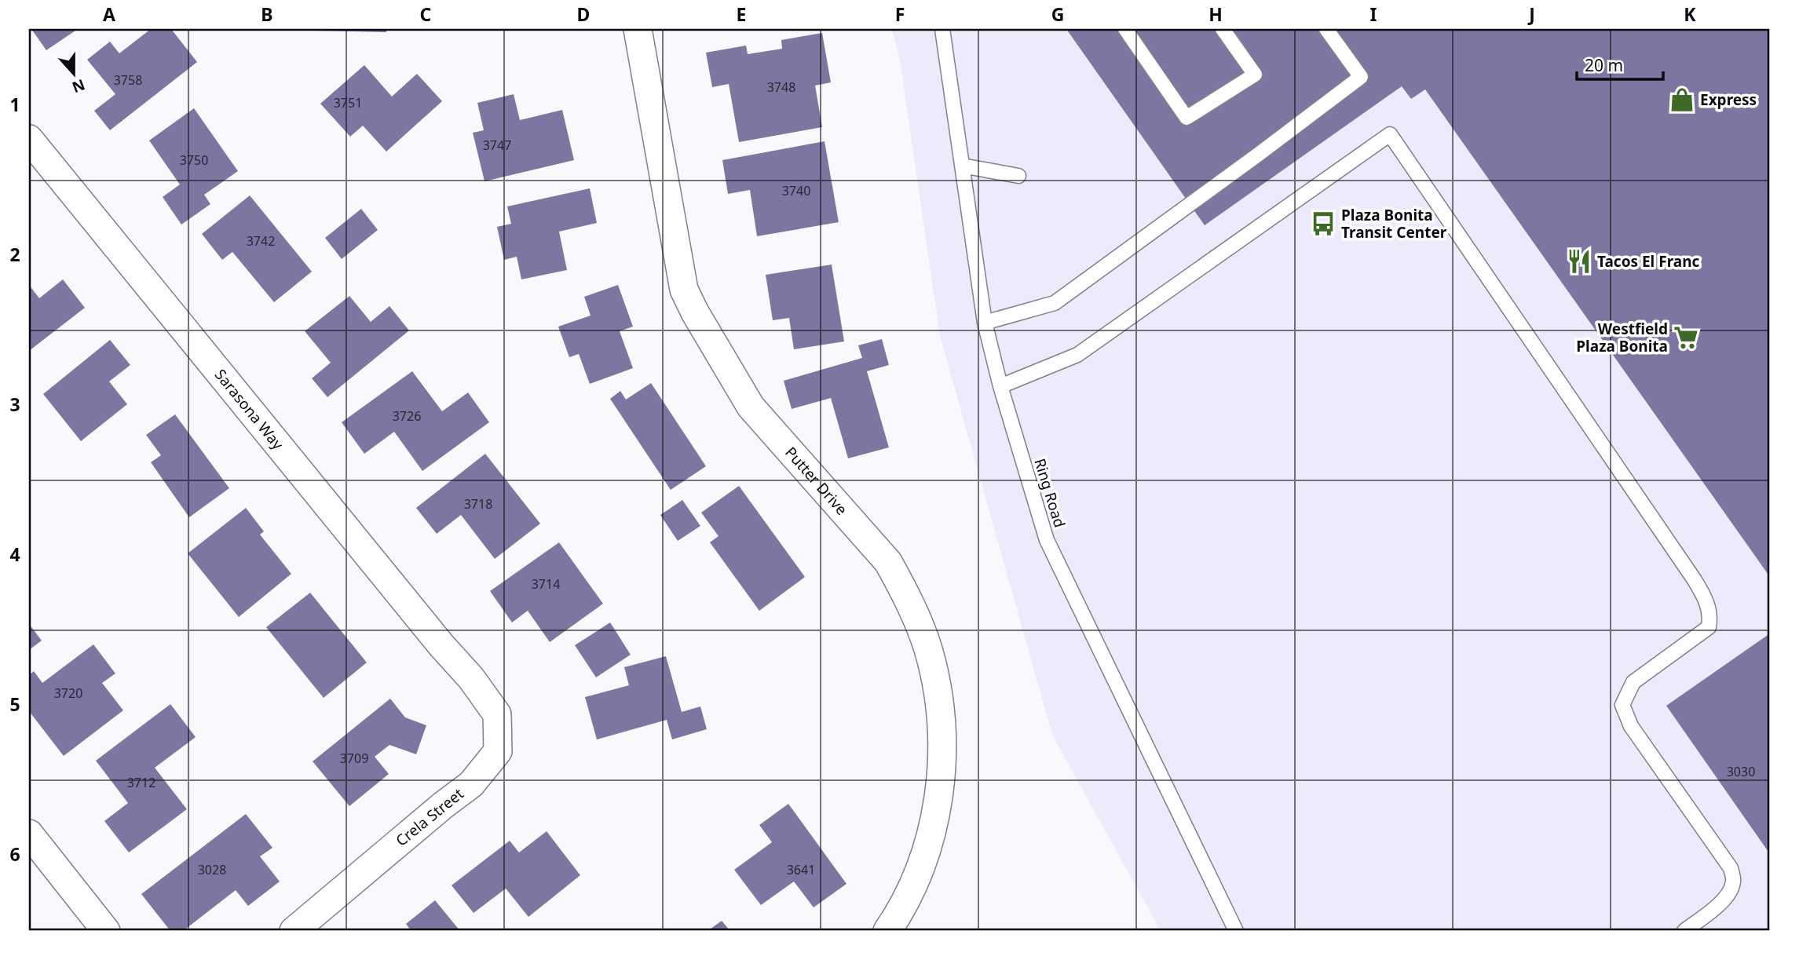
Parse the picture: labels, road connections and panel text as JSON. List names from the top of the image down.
{
  "streets": {
    "street": ["Sarasona Way", "Putter Drive", "Crela Street"],
    "lane": ["Ring Road"]
  },
  "crossings": [
    ["Sarasona Way", "Crela Street"]
  ],
  "places": {
    "shop": ["Express"],
    "bus stop": ["Plaza Bonita Transit Center"],
    "restaurant": ["Tacos El Franc"],
    "supermarket": ["Westfield Plaza Bonita"]
  },
  "house_numbers": [
    "3758",
    "3748",
    "3751",
    "3747",
    "3750",
    "3740",
    "3742",
    "3726",
    "3718",
    "3714",
    "3720",
    "3709",
    "3030",
    "3712",
    "3028",
    "3641"
  ],
  "scale_bar": "20 m",
  "north": "bottom",
  "grid": {
    "columns": [
      "A",
      "B",
      "C",
      "D",
      "E",
      "F",
      "G",
      "H",
      "I",
      "J",
      "K"
    ],
    "rows": [
      "1",
      "2",
      "3",
      "4",
      "5",
      "6"
    ]
  }
}
